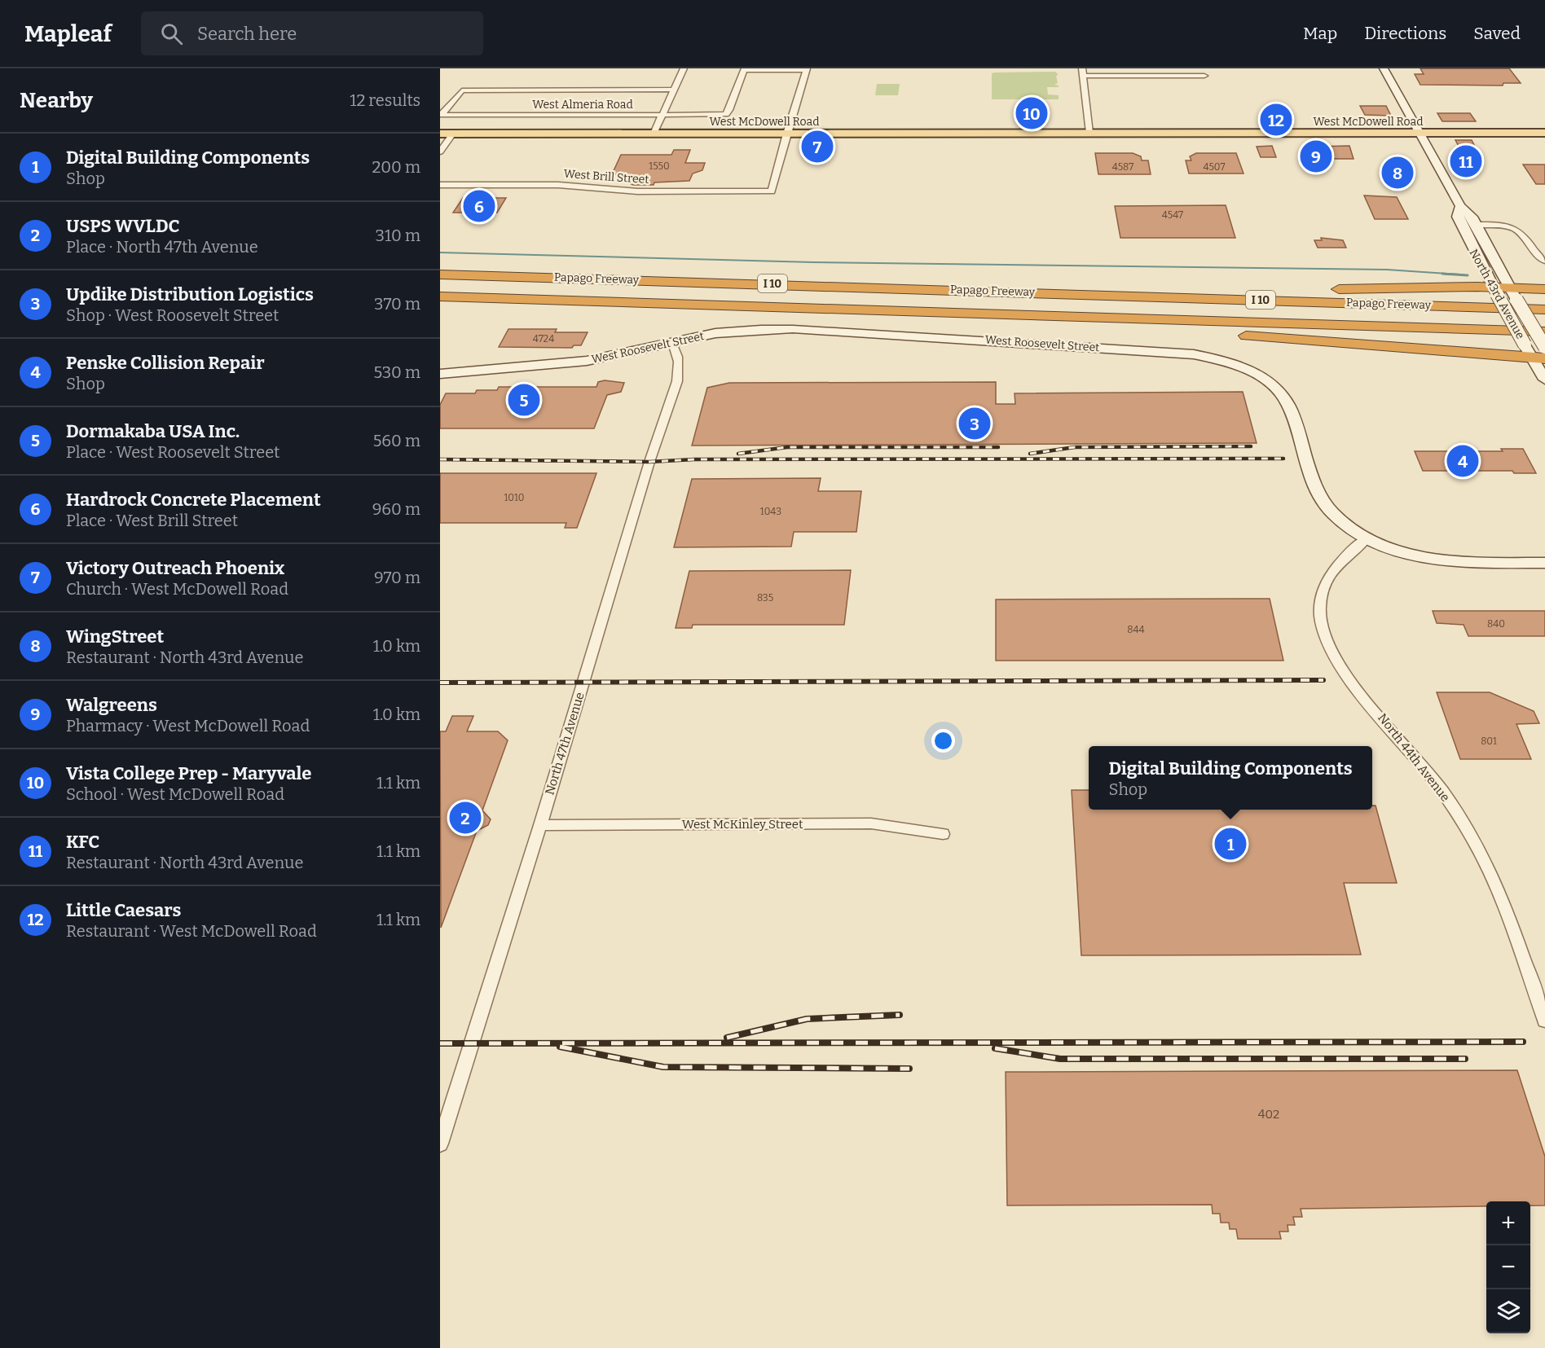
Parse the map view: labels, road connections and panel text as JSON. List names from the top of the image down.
{
  "streets": {
    "highway": ["Papago Freeway", "I 10"],
    "main road": ["West McDowell Road"],
    "street": [
      "West Almeria Road",
      "West Brill Street",
      "North 43rd Avenue",
      "West Roosevelt Street",
      "North 47th Avenue",
      "North 44th Avenue",
      "West McKinley Street"
    ]
  },
  "crossings": [
    ["West McDowell Road", "West Brill Street"],
    ["West McDowell Road", "North 43rd Avenue"],
    ["West Roosevelt Street", "North 47th Avenue"],
    ["West Roosevelt Street", "North 44th Avenue"],
    ["North 47th Avenue", "West McKinley Street"]
  ],
  "house_numbers": [
    "1550",
    "4587",
    "4507",
    "4547",
    "4724",
    "1010",
    "1043",
    "835",
    "840",
    "844",
    "801",
    "402"
  ],
  "page": {
    "header": "Mapleaf",
    "search": "Search here",
    "nav": ["Map", "Directions", "Saved"],
    "heading": ["Nearby", "12 results"],
    "pins": [
      "10",
      "12",
      "7",
      "9",
      "11",
      "8",
      "6",
      "5",
      "3",
      "4",
      "2",
      "1"
    ],
    "list": [
      {
        "mark": "1",
        "name": "Digital Building Components",
        "note": "Shop",
        "value": "200 m"
      },
      {
        "mark": "2",
        "name": "USPS WVLDC",
        "note": "Place · North 47th Avenue",
        "value": "310 m"
      },
      {
        "mark": "3",
        "name": "Updike Distribution Logistics",
        "note": "Shop · West Roosevelt Street",
        "value": "370 m"
      },
      {
        "mark": "4",
        "name": "Penske Collision Repair",
        "note": "Shop",
        "value": "530 m"
      },
      {
        "mark": "5",
        "name": "Dormakaba USA Inc.",
        "note": "Place · West Roosevelt Street",
        "value": "560 m"
      },
      {
        "mark": "6",
        "name": "Hardrock Concrete Placement",
        "note": "Place · West Brill Street",
        "value": "960 m"
      },
      {
        "mark": "7",
        "name": "Victory Outreach Phoenix",
        "note": "Church · West McDowell Road",
        "value": "970 m"
      },
      {
        "mark": "8",
        "name": "WingStreet",
        "note": "Restaurant · North 43rd Avenue",
        "value": "1.0 km"
      },
      {
        "mark": "9",
        "name": "Walgreens",
        "note": "Pharmacy · West McDowell Road",
        "value": "1.0 km"
      },
      {
        "mark": "10",
        "name": "Vista College Prep - Maryvale",
        "note": "School · West McDowell Road",
        "value": "1.1 km"
      },
      {
        "mark": "11",
        "name": "KFC",
        "note": "Restaurant · North 43rd Avenue",
        "value": "1.1 km"
      },
      {
        "mark": "12",
        "name": "Little Caesars",
        "note": "Restaurant · West McDowell Road",
        "value": "1.1 km"
      }
    ],
    "popup": ["Digital Building Components", "Shop"],
    "map_buttons": ["+", "−"]
  }
}
